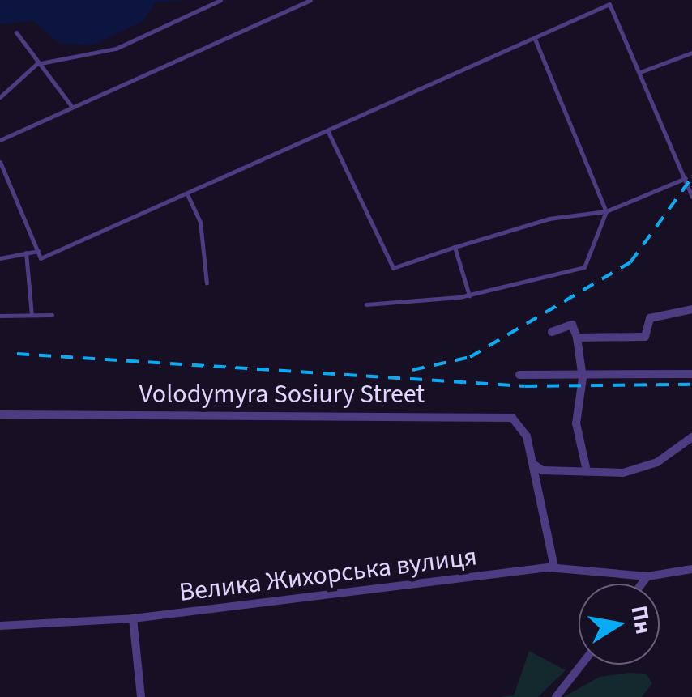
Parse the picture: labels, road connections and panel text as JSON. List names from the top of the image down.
{
  "streets": {
    "street": ["Volodymyra Sosiury Street", "Велика Жихорська вулиця"]
  },
  "north": "right"
}
